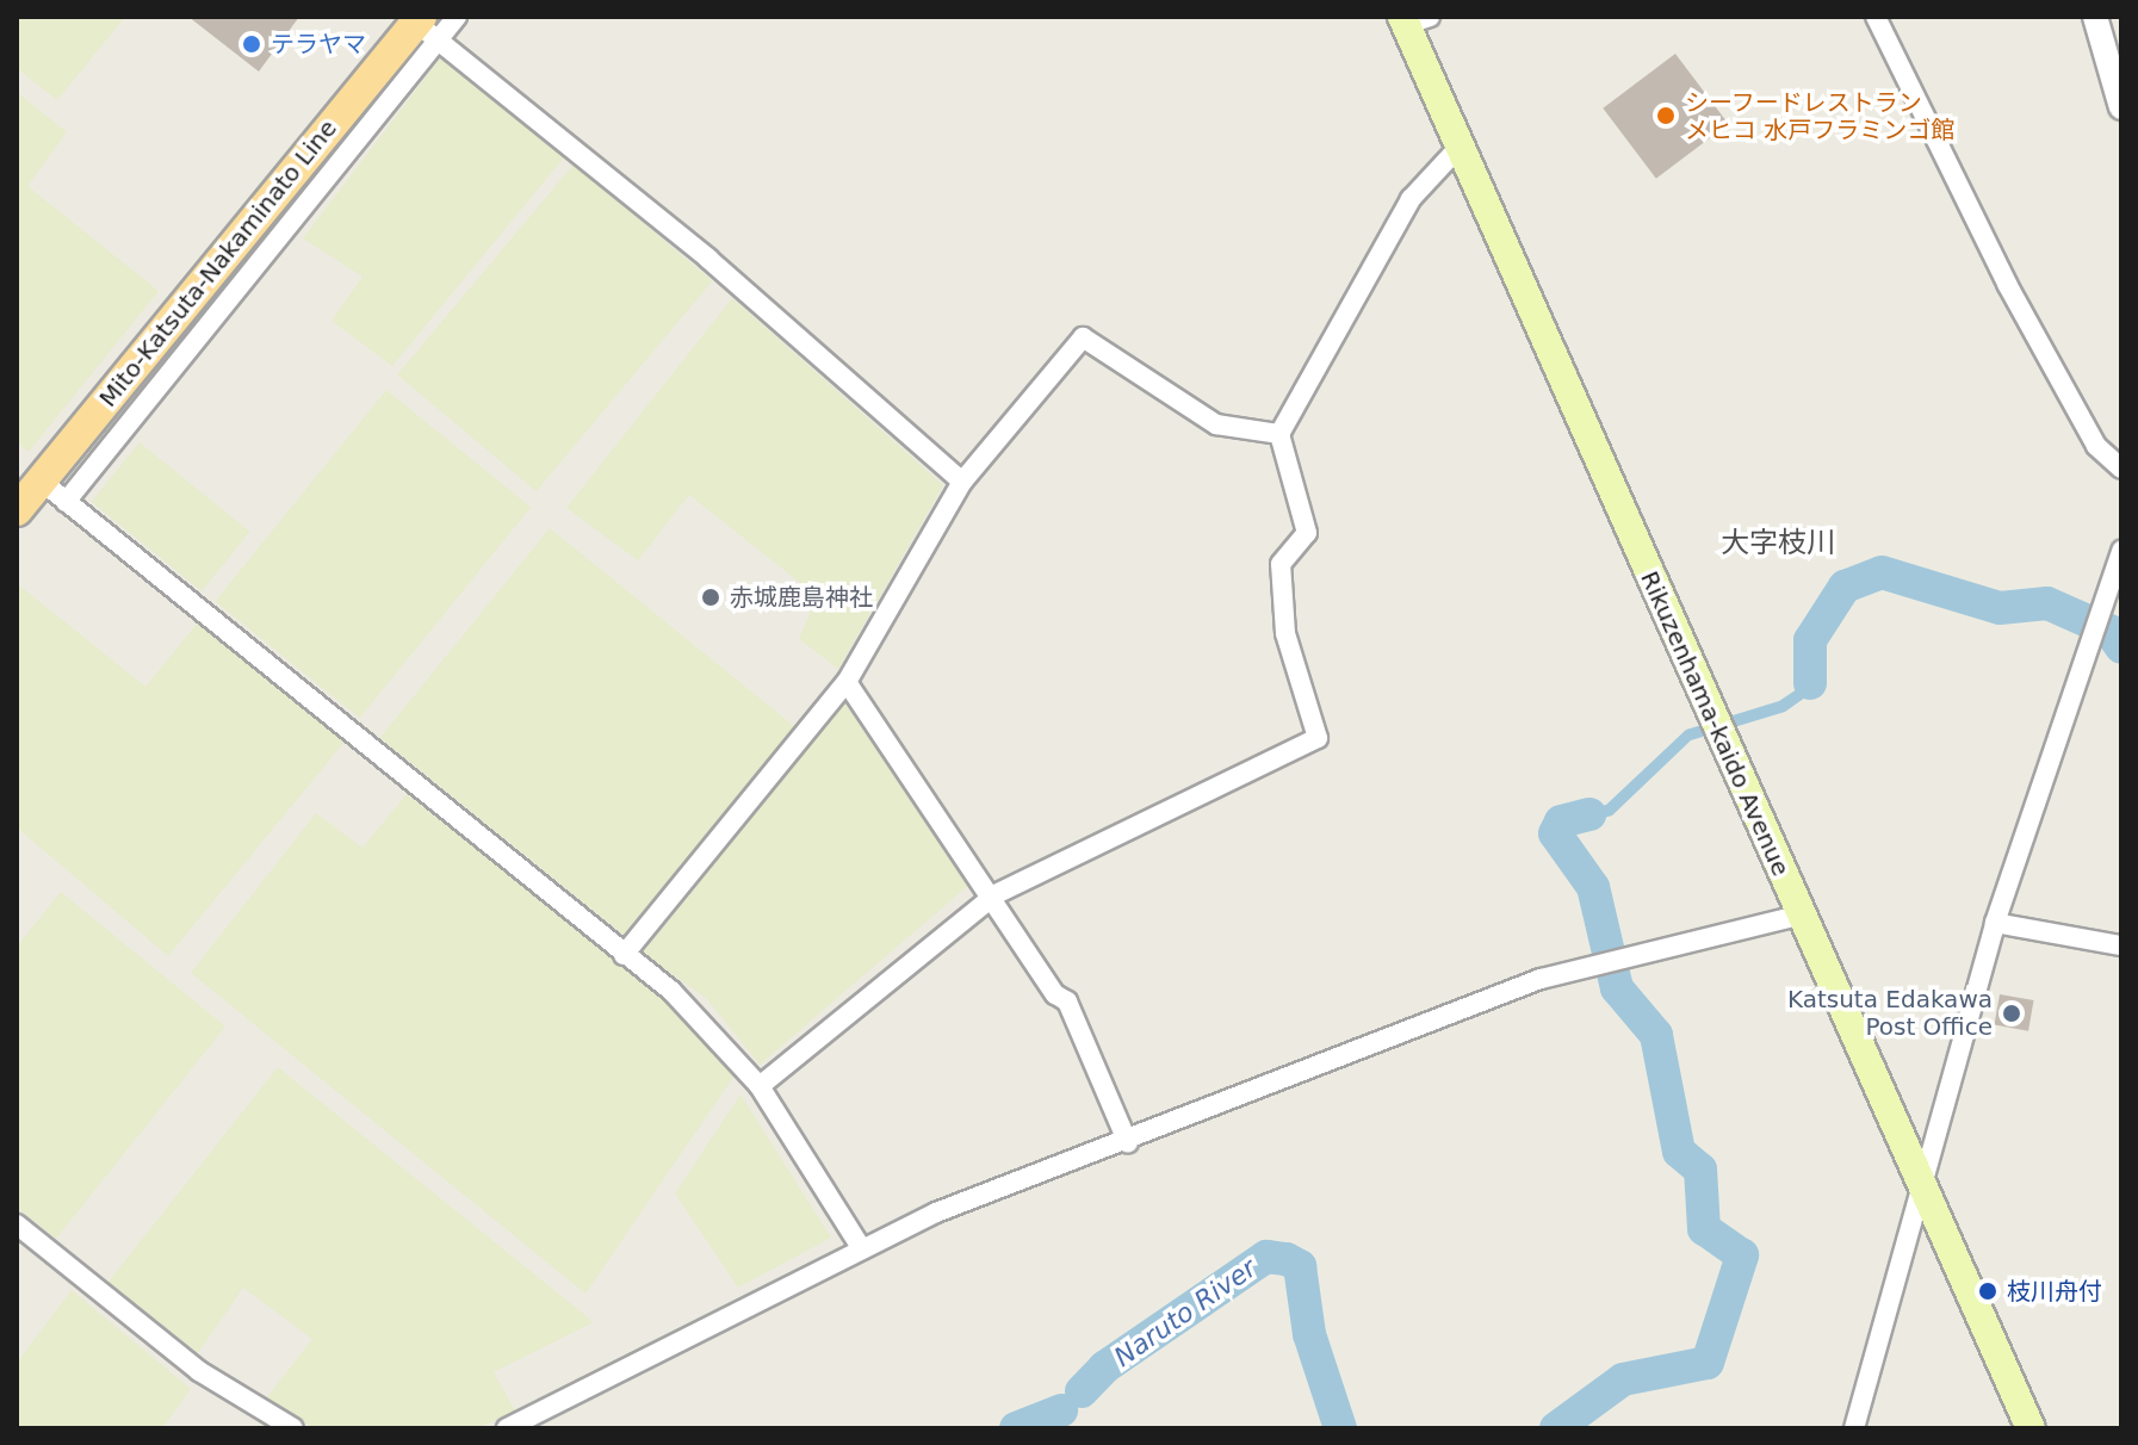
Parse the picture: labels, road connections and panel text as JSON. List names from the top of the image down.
{
  "streets": {
    "main road": ["Mito-Katsuta-Nakaminato Line", "Rikuzenhama-kaido Avenue"]
  },
  "districts": ["大字枝川"],
  "water": ["Naruto River"],
  "places": [
    "テラヤマ",
    "シーフードレストラン メヒコ 水戸フラミンゴ館",
    "赤城鹿島神社",
    "Katsuta Edakawa Post Office",
    "枝川舟付"
  ]
}
